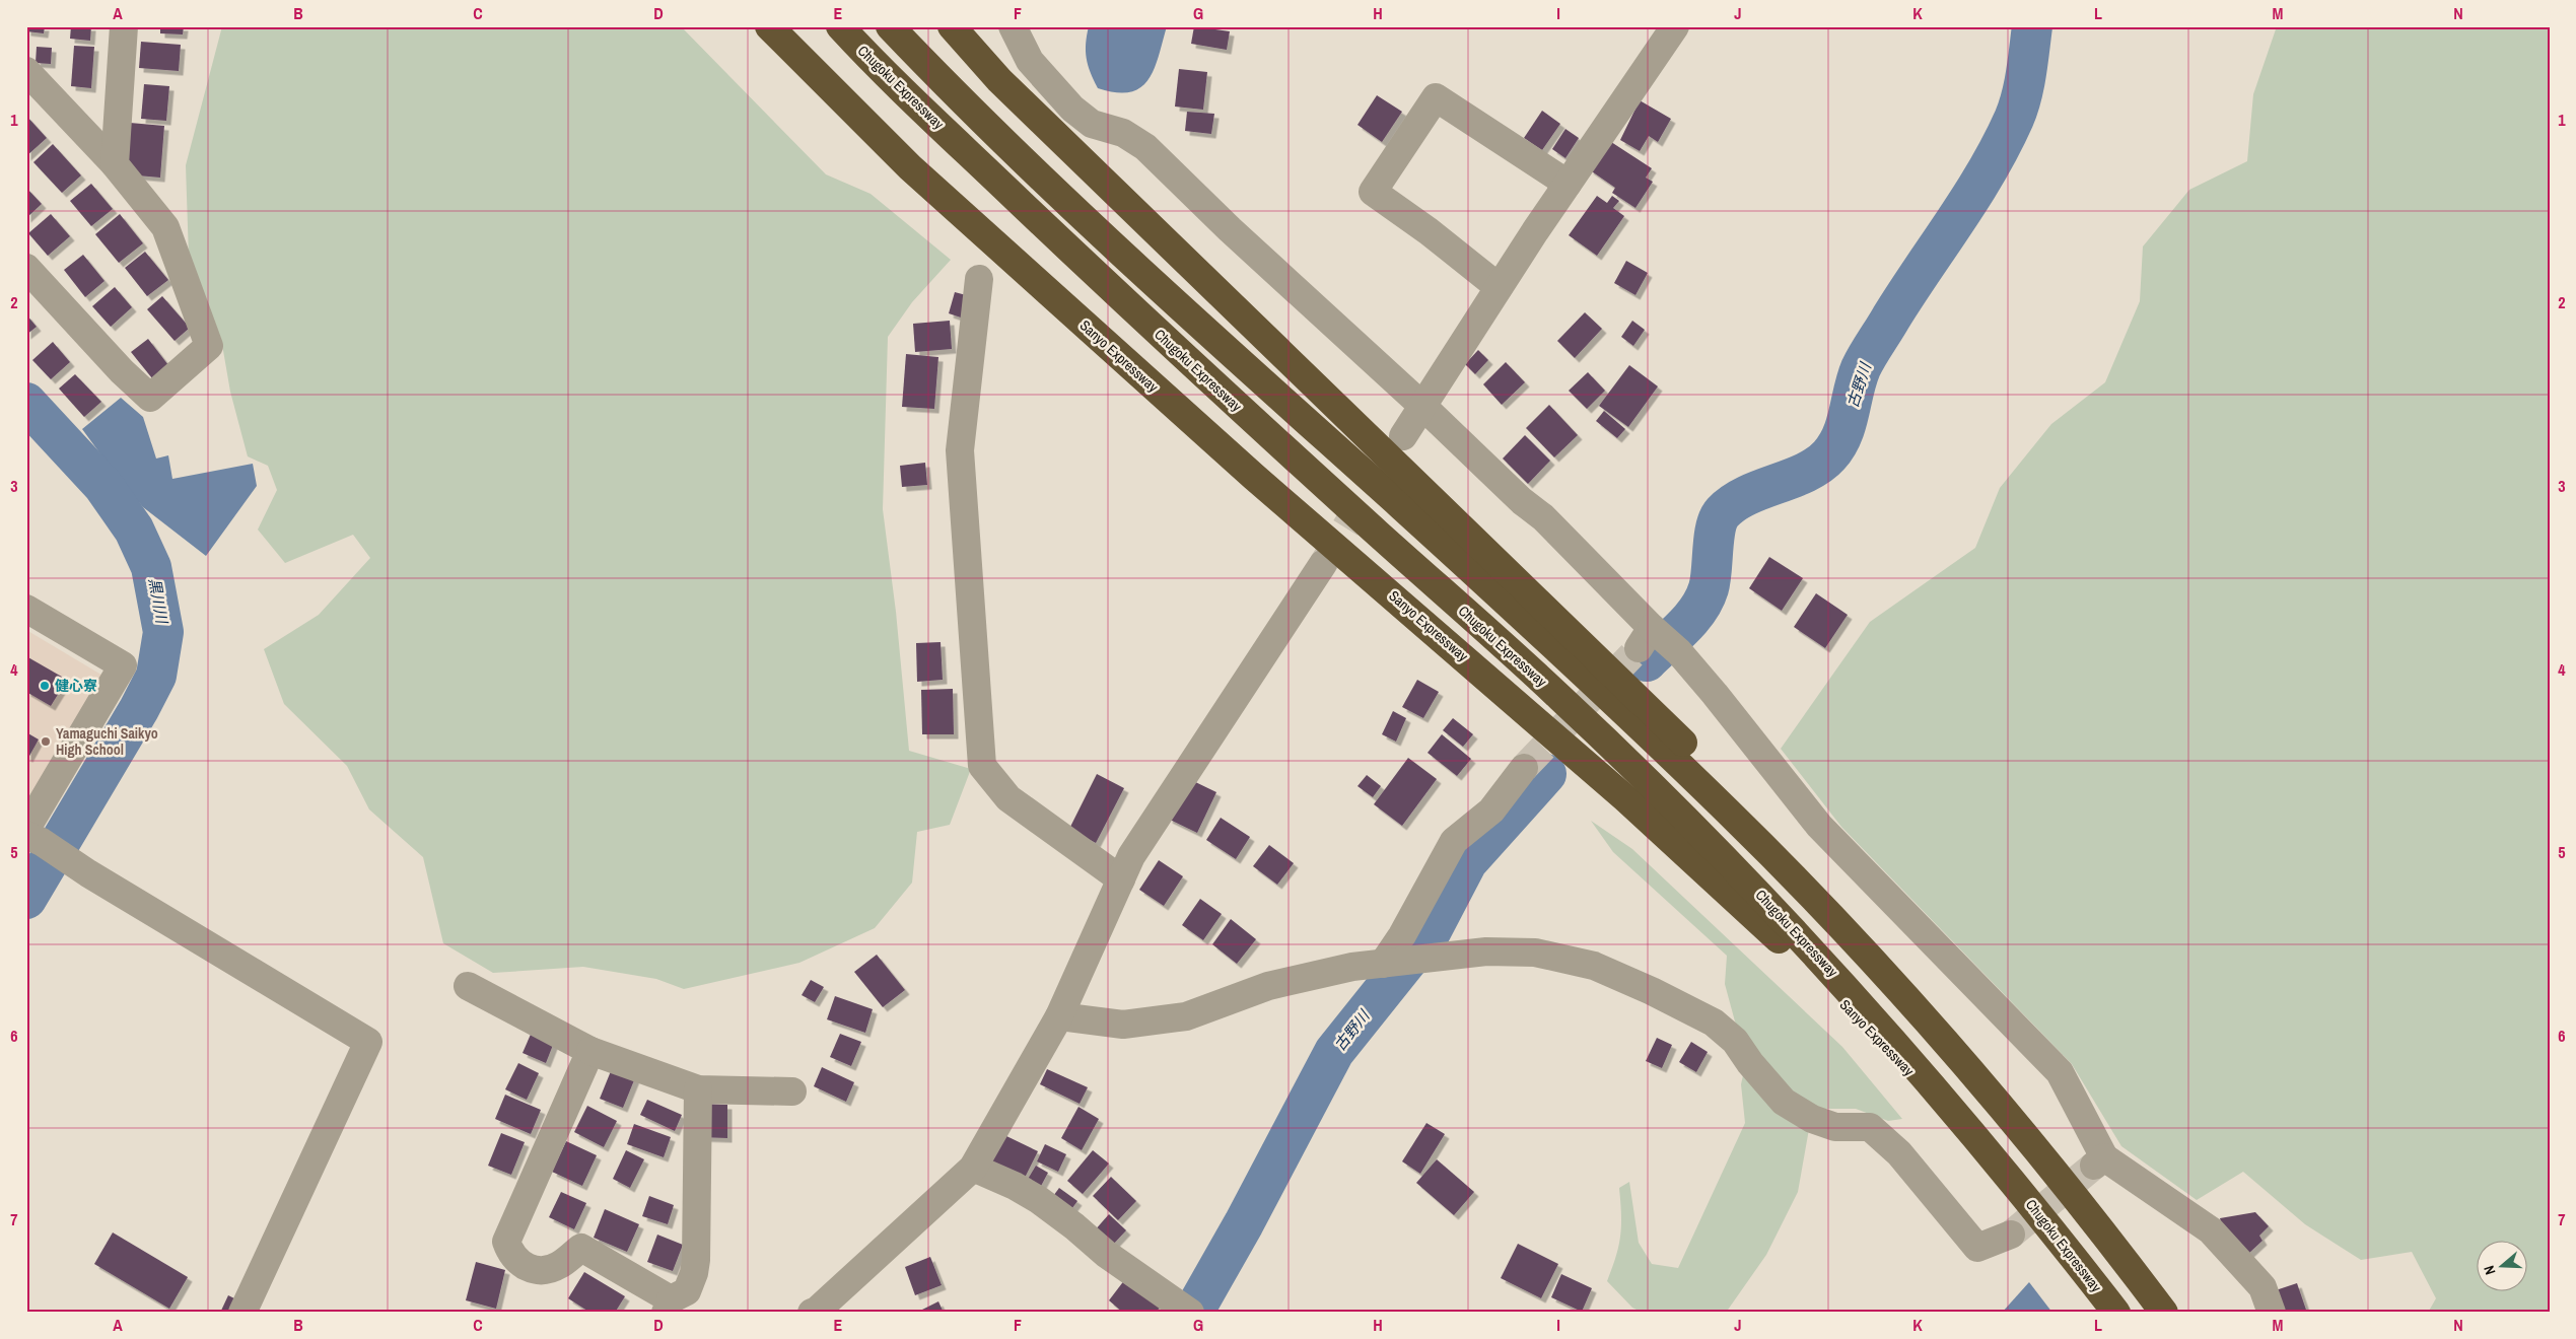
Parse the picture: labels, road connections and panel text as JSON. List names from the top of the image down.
{
  "streets": {
    "highway": ["Chugoku Expressway", "Sanyo Expressway"]
  },
  "crossings": [
    ["Chugoku Expressway", "Sanyo Expressway"]
  ],
  "water": ["古野川", "黒川川"],
  "places": ["健心寮", "Yamaguchi Saikyo High School"],
  "north": "left",
  "grid": {
    "columns": [
      "A",
      "B",
      "C",
      "D",
      "E",
      "F",
      "G",
      "H",
      "I",
      "J",
      "K",
      "L",
      "M",
      "N"
    ],
    "rows": [
      "1",
      "2",
      "3",
      "4",
      "5",
      "6",
      "7"
    ]
  }
}
